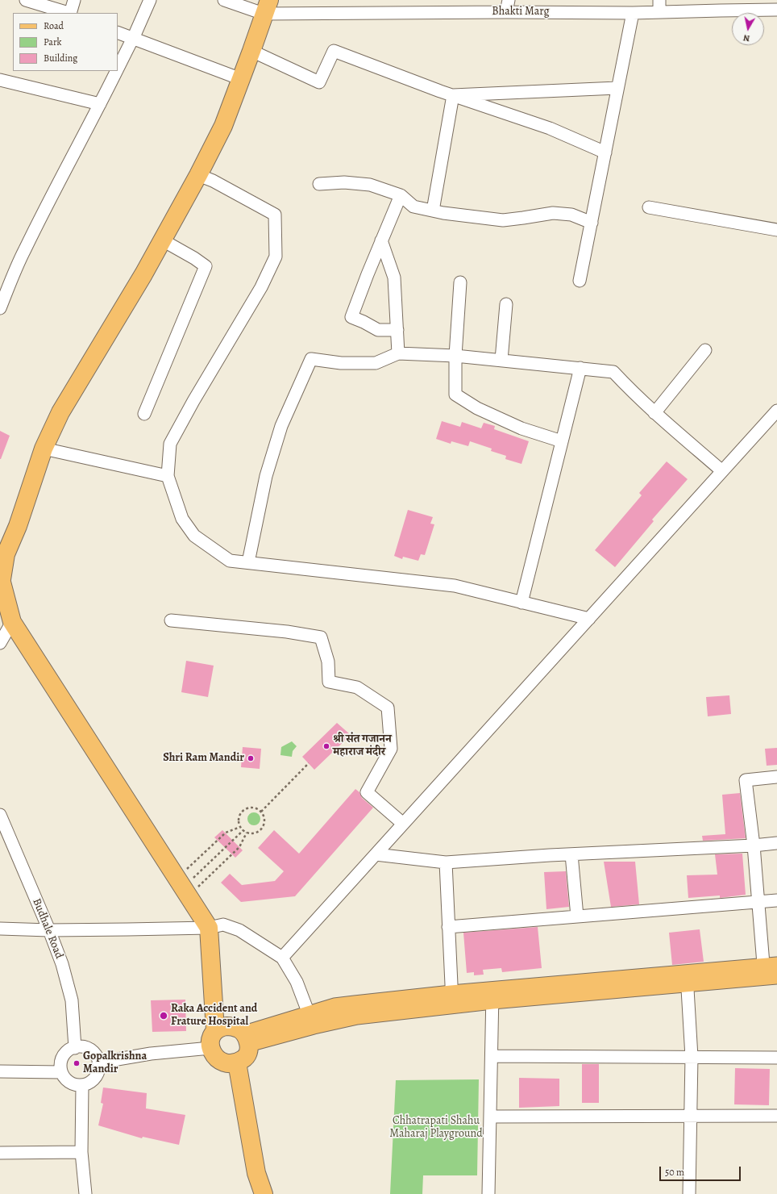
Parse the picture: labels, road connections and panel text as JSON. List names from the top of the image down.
{
  "streets": {
    "street": ["Bhakti Marg", "Budhale Road"]
  },
  "parks": ["Chhatrapati Shahu Maharaj Playground"],
  "places": [
    "श्री संंत गजानन महाराज मंदीर",
    "Shri Ram Mandir",
    "Raka Accident and Frature Hospital",
    "Gopalkrishna Mandir"
  ],
  "legend": ["Road", "Park", "Building"],
  "scale_bar": "50 m",
  "north": "bottom"
}
